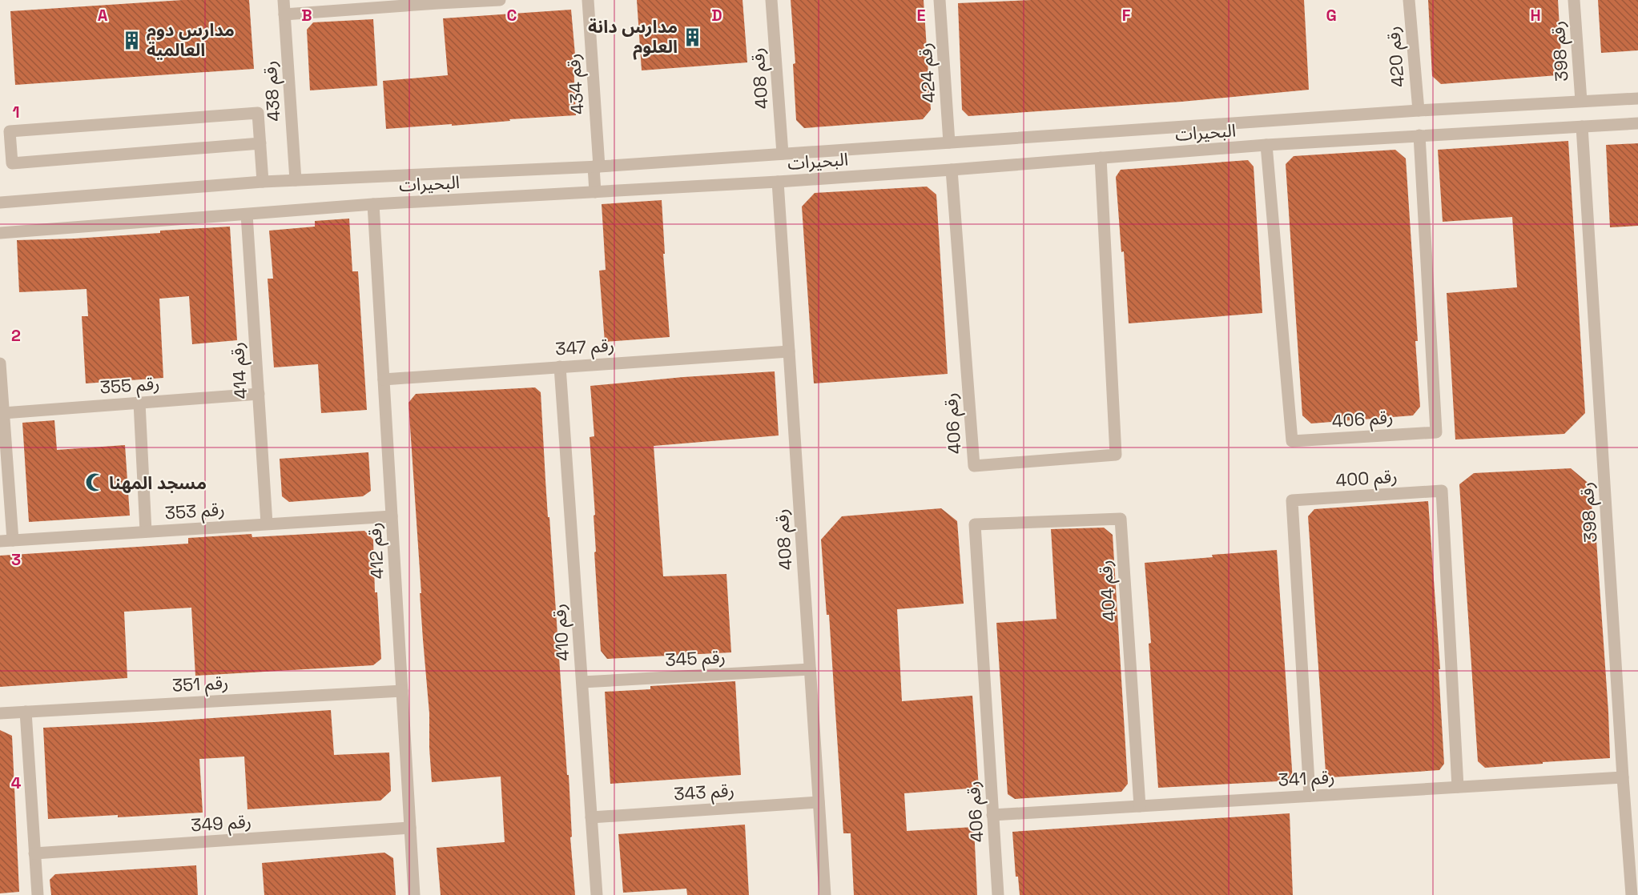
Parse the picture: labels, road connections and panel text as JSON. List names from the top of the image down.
{
  "streets": {
    "street": [
      "رقم 398",
      "رقم 420",
      "رقم 424",
      "رقم 408",
      "رقم 434",
      "رقم 438",
      "البحيرات",
      "رقم 347",
      "رقم 414",
      "رقم 355",
      "رقم 406",
      "رقم 400",
      "رقم 353",
      "رقم 412",
      "رقم 404",
      "رقم 410",
      "رقم 345",
      "رقم 351",
      "رقم 341",
      "رقم 343",
      "رقم 349"
    ]
  },
  "crossings": [
    ["رقم 398", "البحيرات"],
    ["رقم 398", "رقم 341"],
    ["رقم 420", "البحيرات"],
    ["رقم 424", "البحيرات"],
    ["رقم 408", "البحيرات"],
    ["رقم 408", "رقم 347"],
    ["رقم 408", "رقم 345"],
    ["رقم 408", "رقم 343"],
    ["رقم 434", "البحيرات"],
    ["رقم 438", "البحيرات"],
    ["البحيرات", "رقم 414"],
    ["البحيرات", "رقم 406"],
    ["البحيرات", "رقم 412"],
    ["رقم 347", "رقم 412"],
    ["رقم 347", "رقم 410"],
    ["رقم 414", "رقم 355"],
    ["رقم 414", "رقم 353"],
    ["رقم 406", "رقم 404"],
    ["رقم 406", "رقم 341"],
    ["رقم 400", "رقم 341"],
    ["رقم 353", "رقم 412"],
    ["رقم 412", "رقم 351"],
    ["رقم 412", "رقم 349"],
    ["رقم 404", "رقم 341"],
    ["رقم 410", "رقم 345"],
    ["رقم 410", "رقم 343"]
  ],
  "places": {
    "building": ["مدارس دانة العلوم", "مدارس دوم العالمية"],
    "mosque": ["مسجد المهنا"]
  },
  "grid": {
    "columns": [
      "A",
      "B",
      "C",
      "D",
      "E",
      "F",
      "G",
      "H"
    ],
    "rows": [
      "1",
      "2",
      "3",
      "4"
    ]
  }
}
